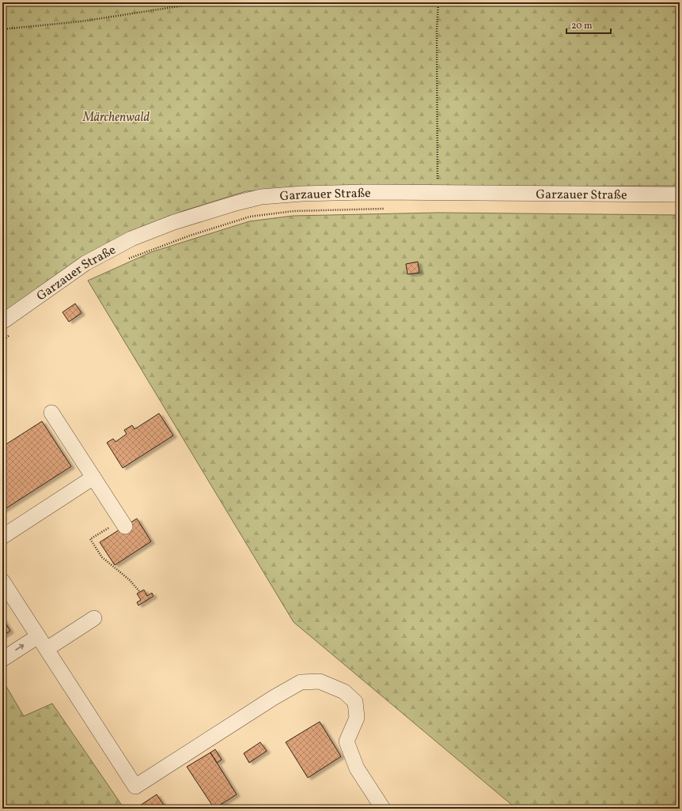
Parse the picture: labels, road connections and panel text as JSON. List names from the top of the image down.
{
  "streets": {
    "street": ["Garzauer Straße"]
  },
  "parks": ["Märchenwald"],
  "scale_bar": "20 m"
}
